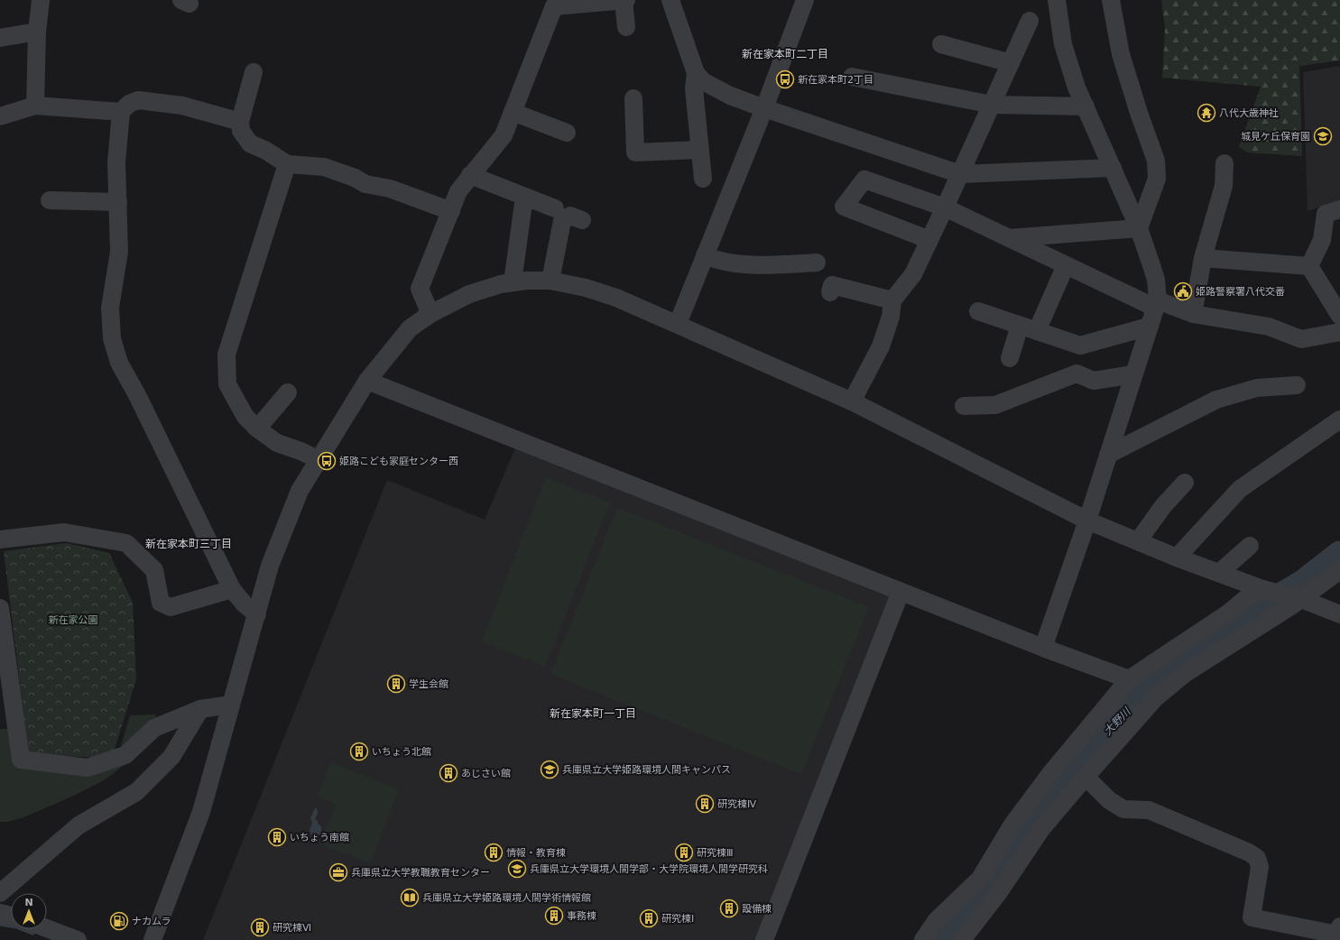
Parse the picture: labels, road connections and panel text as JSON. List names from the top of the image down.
{
  "districts": ["新在家本町二丁目", "新在家本町三丁目", "新在家本町一丁目"],
  "water": ["大野川"],
  "parks": ["新在家公園"],
  "places": {
    "bus stop": ["新在家本町2丁目", "姫路こども家庭センター西"],
    "temple": ["八代大歳神社"],
    "school or university": ["城見ケ丘保育園", "兵庫県立大学姫路環境人間キャンパス", "兵庫県立大学環境人間学部・大学院環境人間学研究科"],
    "public building": ["姫路警察署八代交番"],
    "building": [
      "学生会館",
      "いちょう北館",
      "あじさい館",
      "研究棟Ⅳ",
      "いちょう南館",
      "情報・教育棟",
      "研究棟Ⅲ",
      "設備棟",
      "事務棟",
      "研究棟Ⅰ",
      "研究棟Ⅵ"
    ],
    "office": ["兵庫県立大学教職教育センター"],
    "library": ["兵庫県立大学姫路環境人間学術情報館"],
    "fuel station": ["ナカムラ"]
  },
  "north": "top"
}
